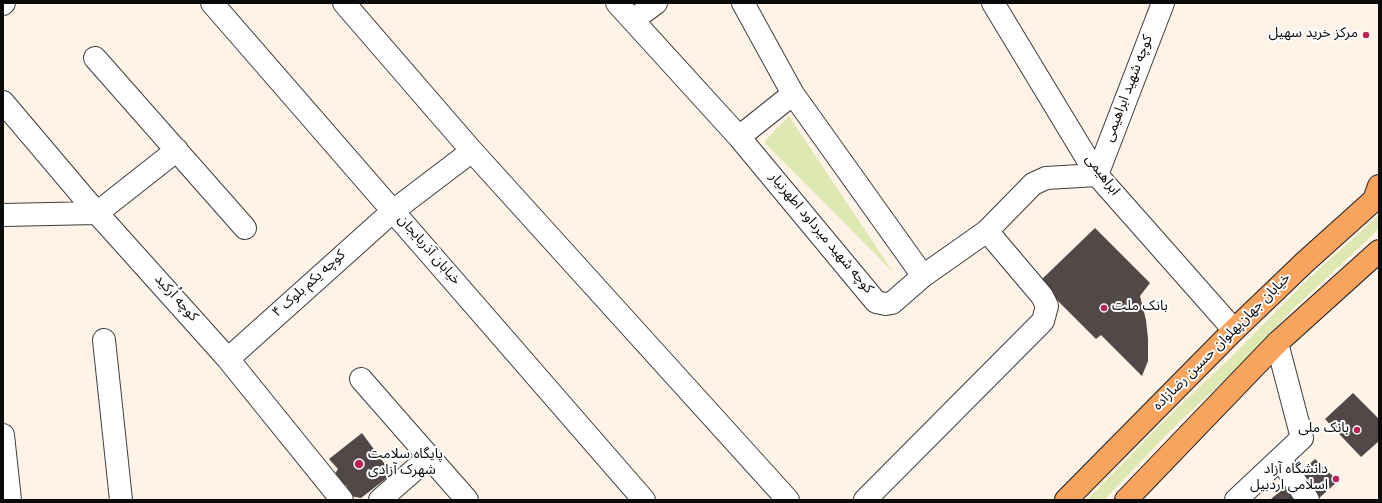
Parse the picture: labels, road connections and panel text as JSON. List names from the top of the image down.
{
  "streets": {
    "main road": ["خیابان جهان‌پهلوان حسین رضا‌زاده"],
    "street": [
      "کوچه شهید ابراهیمی",
      "ابراهیمی",
      "کوچه شهید میرداود اطهرنیار",
      "خیابان آذربایجان",
      "کوچه یکم بلوک ۴",
      "کوچه اُرکید"
    ]
  },
  "crossings": [
    ["کوچه شهید ابراهیمی", "ابراهیمی"],
    ["کوچه شهید ابراهیمی", "کوچه شهید میرداود اطهرنیار"],
    ["ابراهیمی", "کوچه شهید میرداود اطهرنیار"],
    ["ابراهیمی", "خیابان جهان‌پهلوان حسین رضا‌زاده"],
    ["خیابان آذربایجان", "کوچه یکم بلوک ۴"],
    ["کوچه یکم بلوک ۴", "کوچه اُرکید"]
  ],
  "places": [
    "مرکز خرید سهیل",
    "بانک ملت",
    "بانک ملی",
    "پایگاه سلامت شهرک آزادی",
    "دانشگاه آزاد اسلامی اردبیل"
  ]
}
